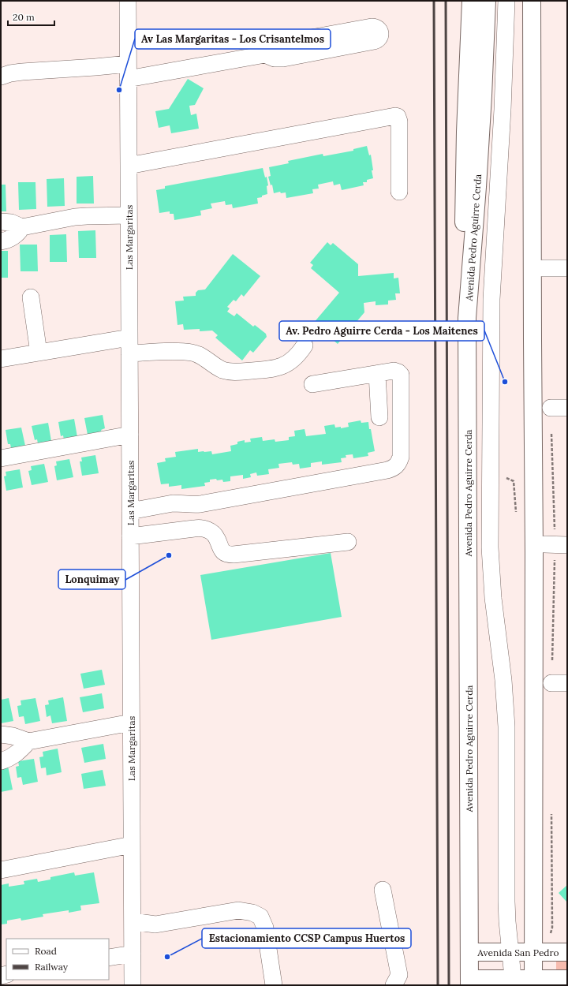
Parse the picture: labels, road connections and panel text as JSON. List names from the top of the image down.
{
  "streets": {
    "main road": ["Avenida Pedro Aguirre Cerda", "Avenida San Pedro"],
    "street": ["Las Margaritas"]
  },
  "crossings": [
    ["Avenida Pedro Aguirre Cerda", "Avenida San Pedro"]
  ],
  "places": [
    "Av Las Margaritas - Los Crisantelmos",
    "Av. Pedro Aguirre Cerda - Los Maitenes",
    "Lonquimay",
    "Estacionamiento CCSP Campus Huertos"
  ],
  "legend": ["Road", "Railway"],
  "scale_bar": "20 m"
}
